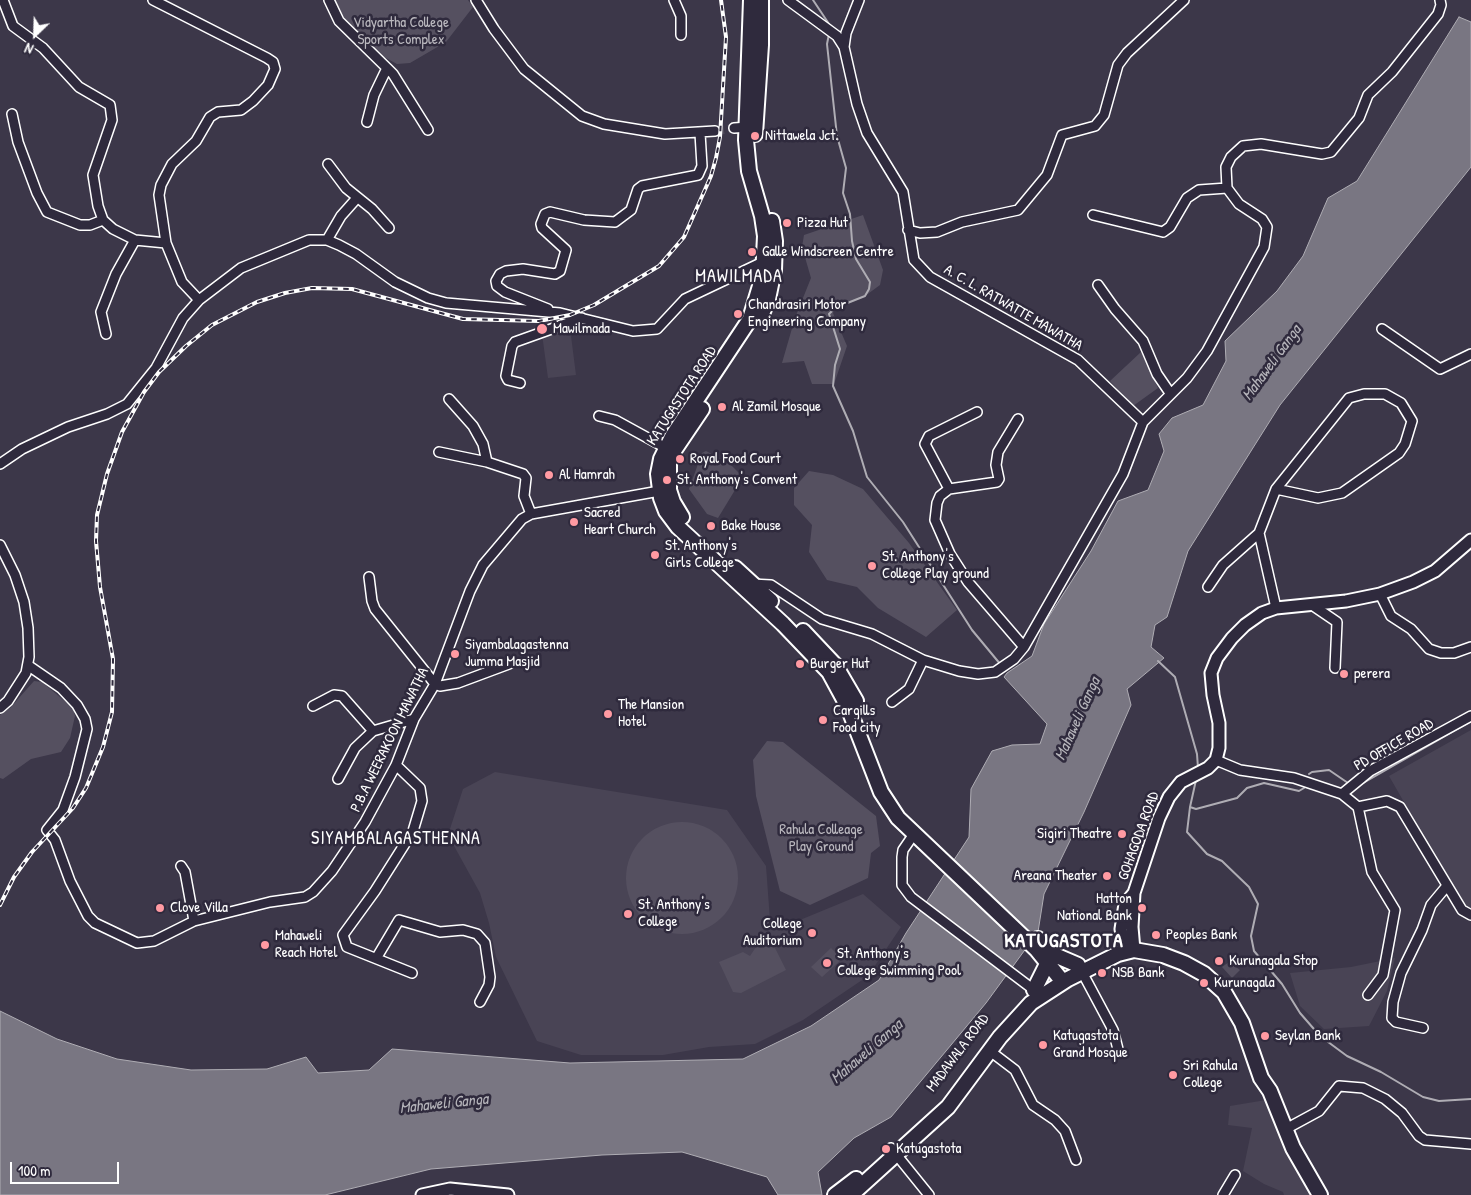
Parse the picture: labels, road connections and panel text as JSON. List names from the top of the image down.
{
  "streets": {
    "highway": ["KATUGASTOTA ROAD", "MADAWALA ROAD"],
    "main road": ["GOHAGODA ROAD"],
    "street": ["A. C. L. RATWATTE MAWATHA", "P.B.A WEERAKOON MAWATHA", "PD OFFICE ROAD"]
  },
  "districts": ["MAWILMADA", "SIYAMBALAGASTHENNA", "KATUGASTOTA"],
  "water": ["Mahaweli Ganga"],
  "parks": ["Vidyartha College Sports Complex", "Rahula Colleage Play Ground"],
  "places": [
    "Nittawela Jct.",
    "Pizza Hut",
    "Galle Windscreen Centre",
    "Chandrasiri Motor Engineering Company",
    "Mawilmada",
    "Al Zamil Mosque",
    "Royal Food Court",
    "Al Hamrah",
    "St. Anthony's Convent",
    "Sacred Heart Church",
    "Bake House",
    "St. Anthony's Girls College",
    "St. Anthony's College Play ground",
    "Siyambalagastenna Jumma Masjid",
    "Burger Hut",
    "perera",
    "The Mansion Hotel",
    "Cargills Food city",
    "Sigiri Theatre",
    "Areana Theater",
    "Clove Villa",
    "Hatton National Bank",
    "St. Anthony's College",
    "College Auditorium",
    "Peoples Bank",
    "Mahaweli Reach Hotel",
    "Kurunagala Stop",
    "St. Anthony's College Swimming Pool",
    "NSB Bank",
    "Kurunagala",
    "Seylan Bank",
    "Katugastota Grand Mosque",
    "Sri Rahula College",
    "Katugastota"
  ],
  "scale_bar": "100 m",
  "north": "bottom left"
}
